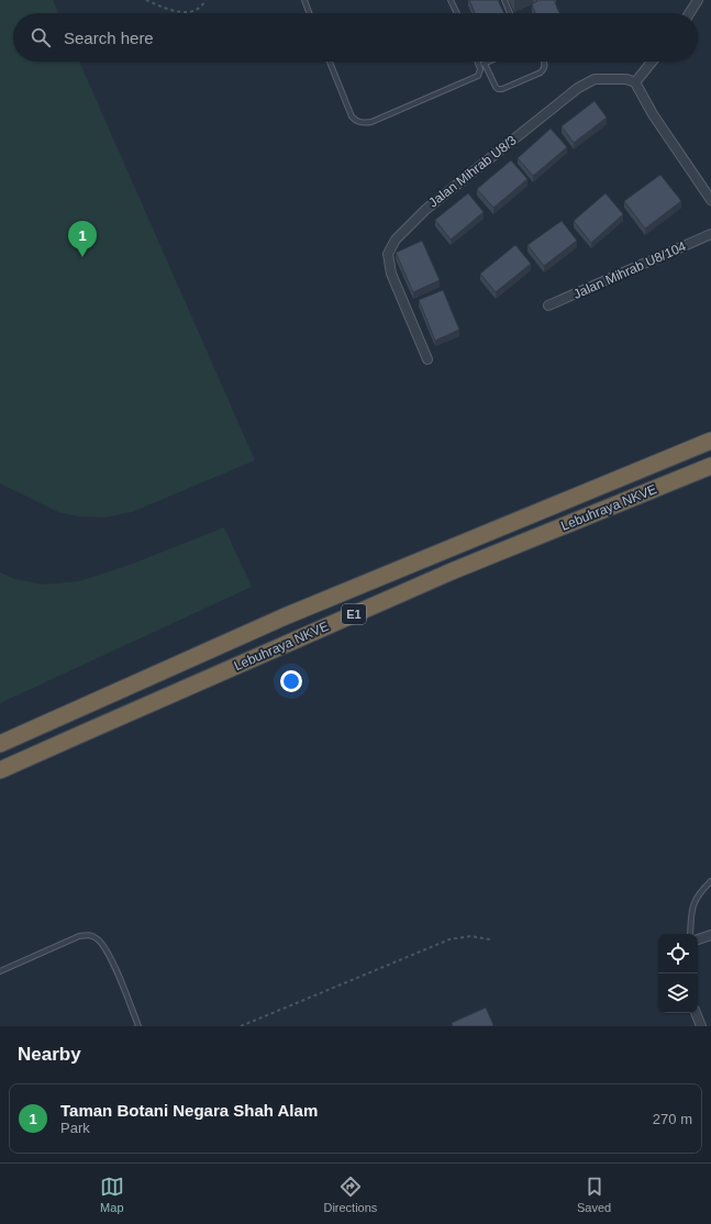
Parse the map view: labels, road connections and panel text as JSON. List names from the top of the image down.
{
  "streets": {
    "highway": ["Lebuhraya NKVE", "E1"],
    "street": ["Jalan Mihrab U8/3", "Jalan Mihrab U8/104"]
  },
  "page": {
    "search": "Search here",
    "pins": "1",
    "heading": "Nearby",
    "list": [
      {
        "mark": "1",
        "name": "Taman Botani Negara Shah Alam",
        "note": "Park",
        "value": "270 m"
      }
    ],
    "nav": ["Map", "Directions", "Saved"]
  }
}
